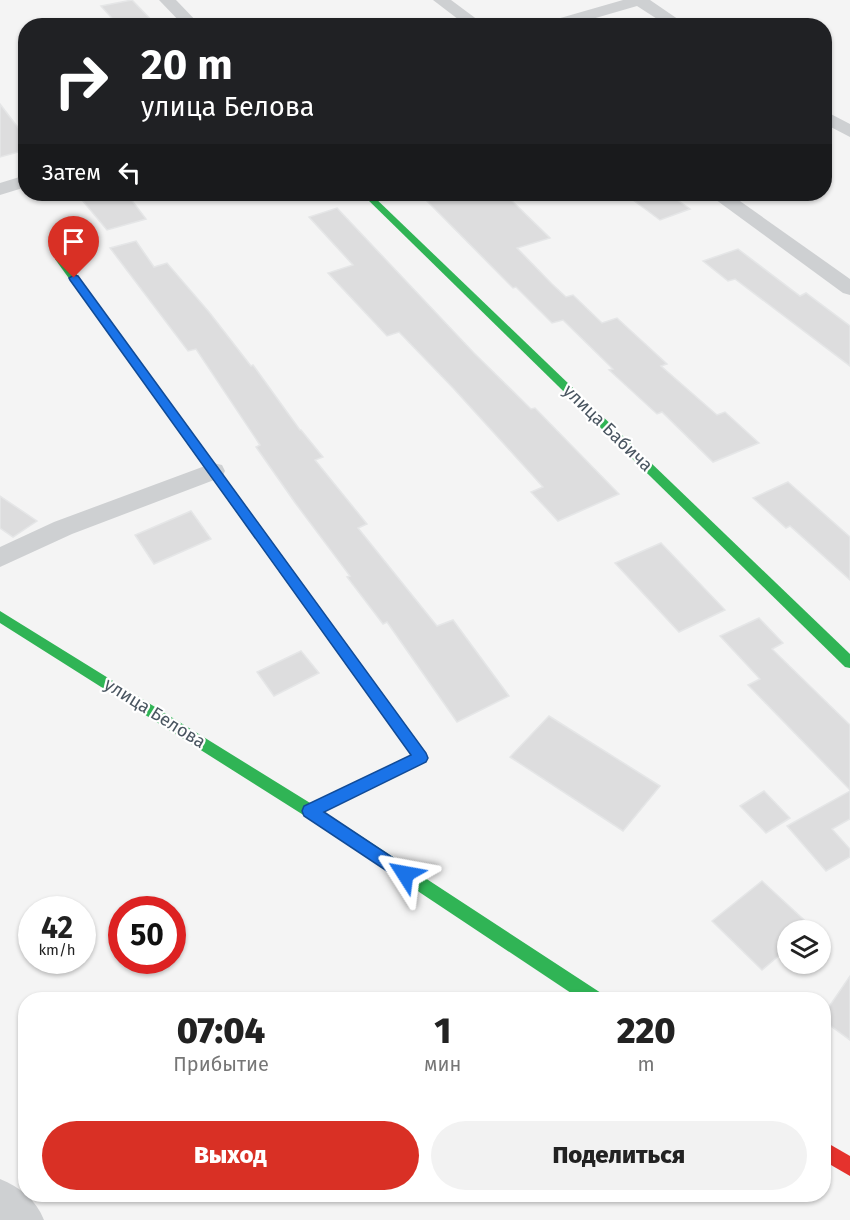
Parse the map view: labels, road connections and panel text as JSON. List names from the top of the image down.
{
  "streets": {
    "street": ["улица Бабича", "улица Белова"]
  },
  "page": {
    "turn": ["20 m", "улица Белова"],
    "then": "Затем",
    "speed": "42 km/h",
    "limit": "50",
    "eta": [
      "07:04",
      "Прибытие",
      "1",
      "мин",
      "220",
      "m"
    ],
    "buttons": ["Выход", "Поделиться"]
  }
}
